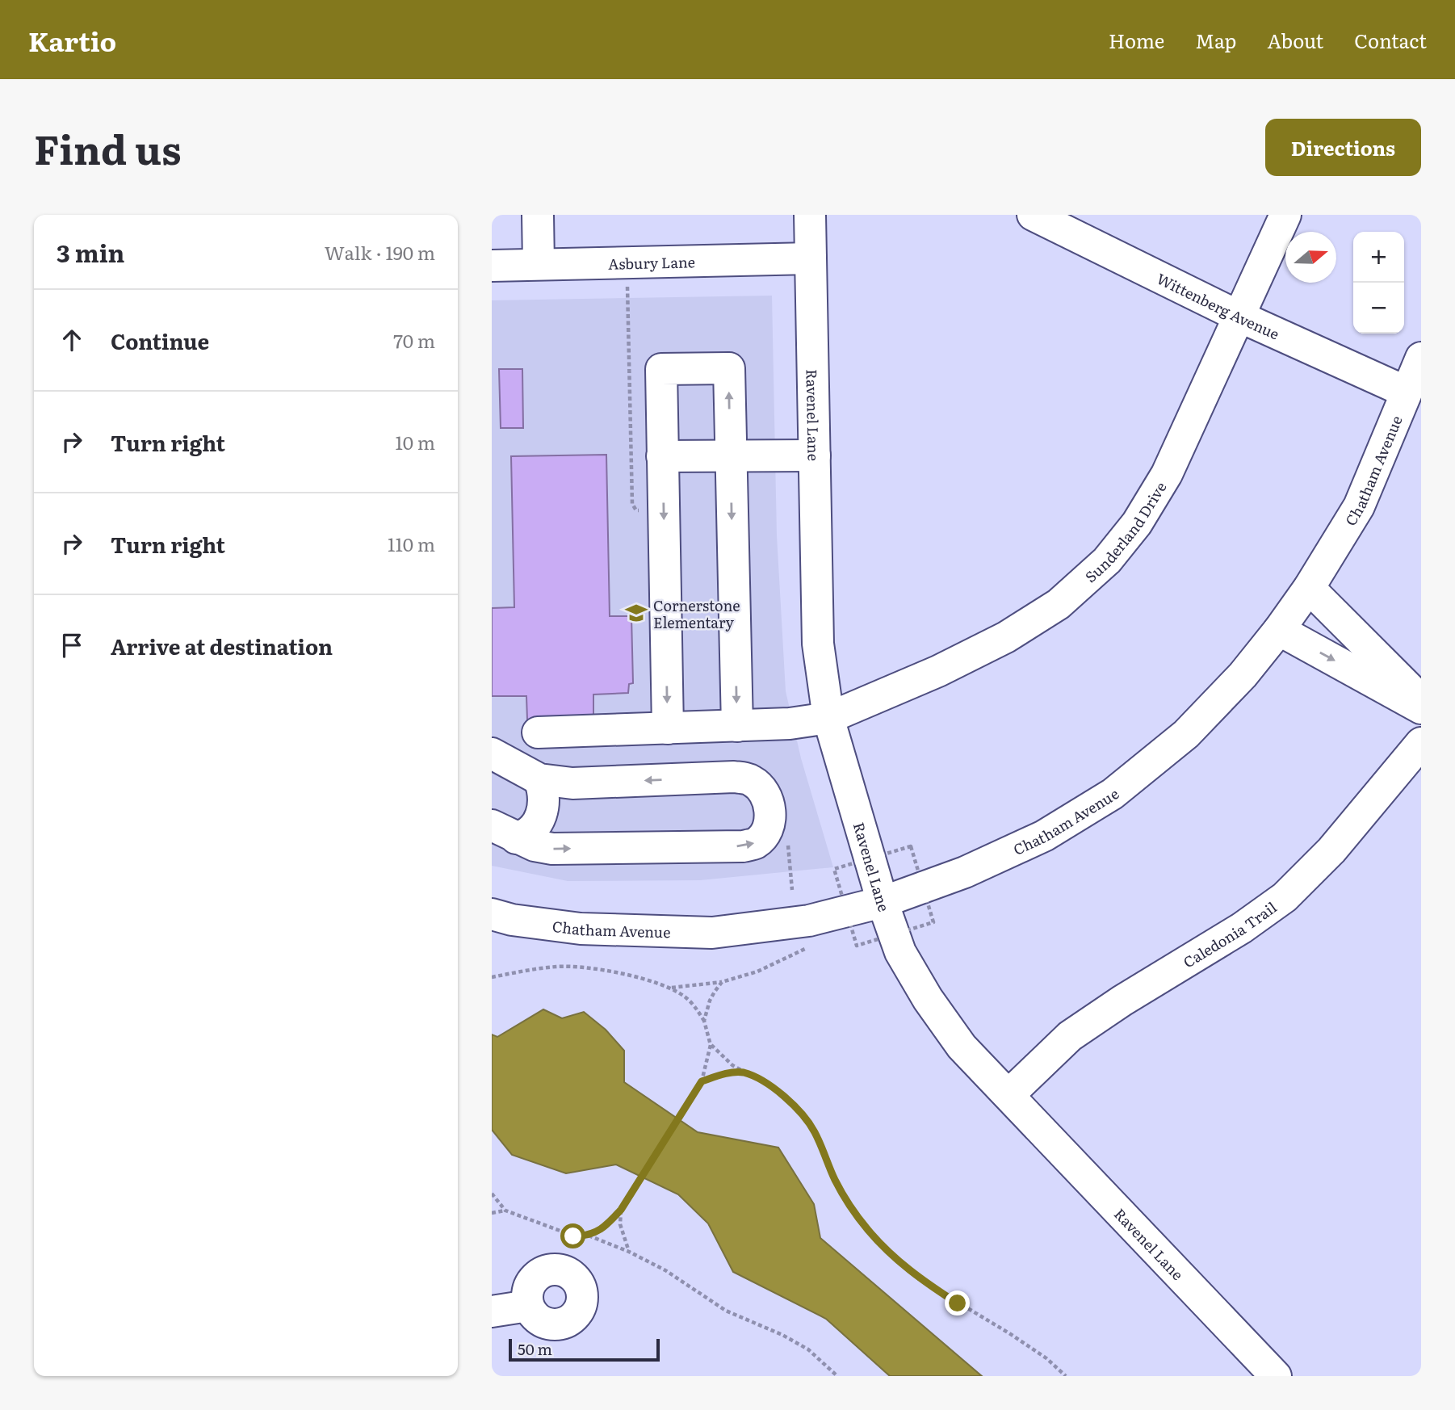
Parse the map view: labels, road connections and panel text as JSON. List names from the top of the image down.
{
  "streets": {
    "street": [
      "Asbury Lane",
      "Wittenberg Avenue",
      "Ravenel Lane",
      "Chatham Avenue",
      "Sunderland Drive",
      "Caledonia Trail"
    ]
  },
  "crossings": [
    ["Asbury Lane", "Ravenel Lane"],
    ["Wittenberg Avenue", "Chatham Avenue"],
    ["Wittenberg Avenue", "Sunderland Drive"],
    ["Ravenel Lane", "Chatham Avenue"],
    ["Ravenel Lane", "Sunderland Drive"],
    ["Ravenel Lane", "Caledonia Trail"]
  ],
  "places": {
    "school or university": ["Cornerstone Elementary"]
  },
  "scale_bar": "50 m",
  "north": "right",
  "page": {
    "header": "Kartio",
    "nav": [
      "Home",
      "Map",
      "About",
      "Contact"
    ],
    "title": "Find us",
    "buttons": "Directions",
    "heading": ["3 min", "Walk · 190 m"],
    "map_buttons": ["+", "−"],
    "list": [
      ["Continue", "70 m"],
      ["Turn right", "10 m"],
      ["Turn right", "110 m"],
      "Arrive at destination"
    ],
    "scale": "50 m"
  }
}
